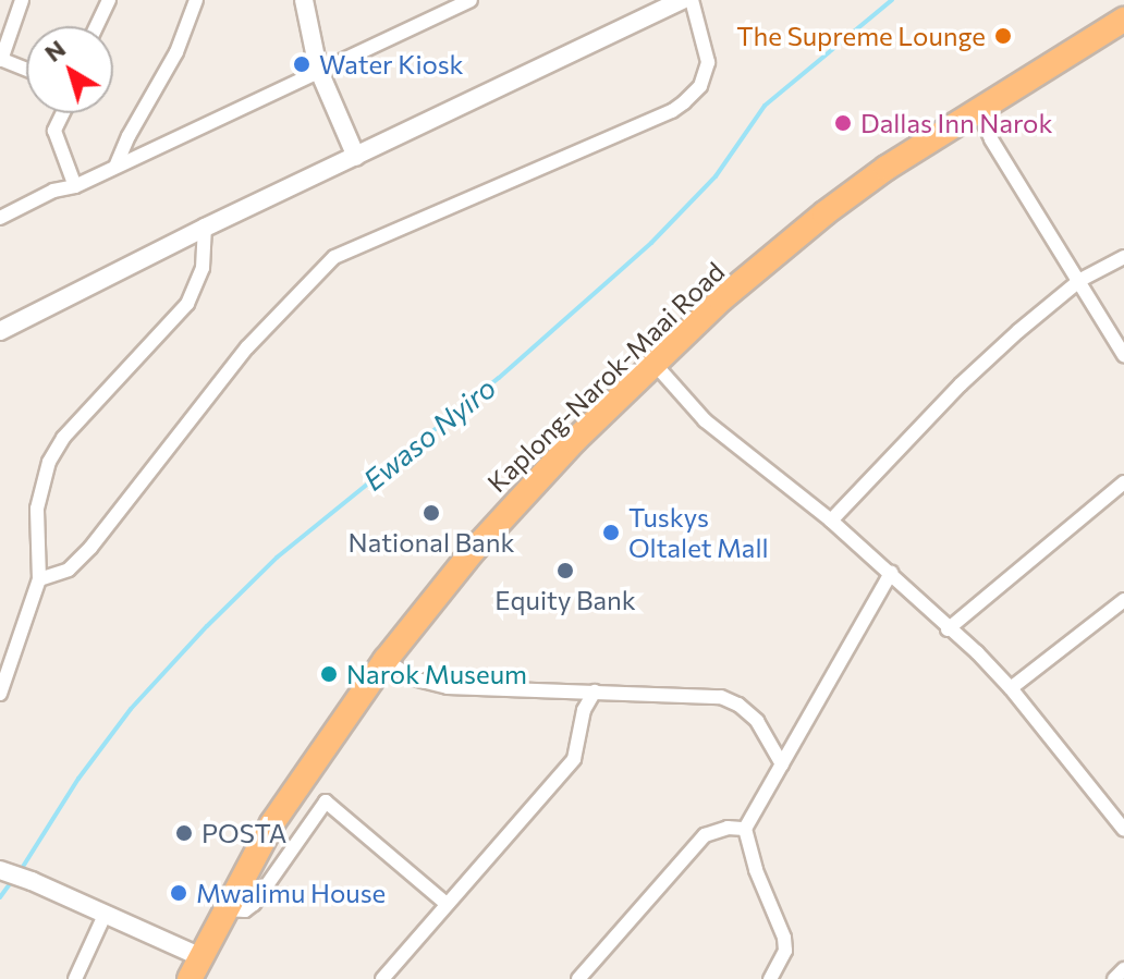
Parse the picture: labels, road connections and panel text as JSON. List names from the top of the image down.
{
  "streets": {
    "highway": ["Kaplong-Narok-Maai Road"]
  },
  "water": ["Ewaso Nyiro"],
  "places": [
    "The Supreme Lounge",
    "Water Kiosk",
    "Dallas Inn Narok",
    "National Bank",
    "Tuskys Oltalet Mall",
    "Equity Bank",
    "Narok Museum",
    "POSTA",
    "Mwalimu House"
  ],
  "north": "top left"
}
